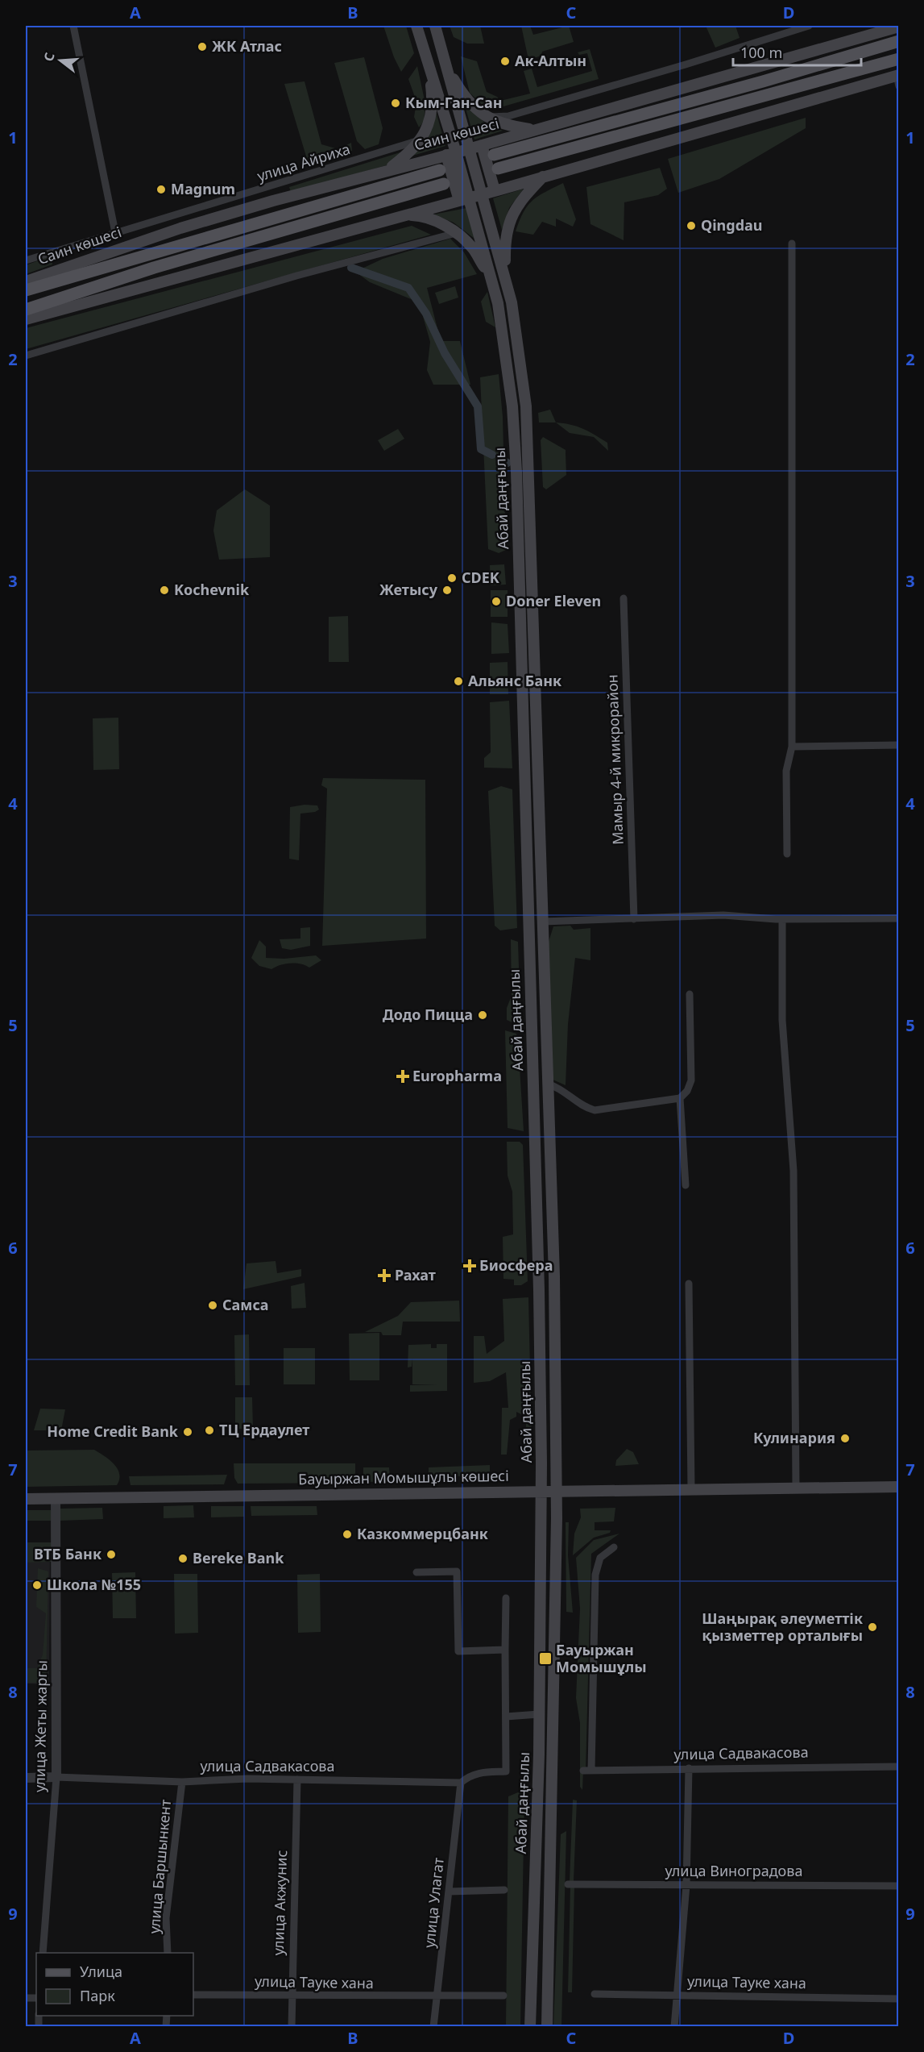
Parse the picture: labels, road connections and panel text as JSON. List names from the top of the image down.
{
  "streets": {
    "main road": ["Саин көшесі", "Абай даңғылы", "Бауыржан Момышұлы көшесі"],
    "street": [
      "улица Айриха",
      "Мамыр 4-й микрорайон",
      "улица Жеты жаргы",
      "улица Садвакасова",
      "улица Баршынкент",
      "улица Виноградова",
      "улица Акжунис",
      "улица Улагат",
      "улица Тауке хана"
    ]
  },
  "crossings": [
    ["Саин көшесі", "Абай даңғылы"],
    ["Абай даңғылы", "Бауыржан Момышұлы көшесі"],
    ["Бауыржан Момышұлы көшесі", "улица Жеты жаргы"],
    ["улица Жеты жаргы", "улица Садвакасова"],
    ["улица Садвакасова", "улица Баршынкент"],
    ["улица Садвакасова", "улица Акжунис"],
    ["улица Садвакасова", "улица Улагат"],
    ["улица Акжунис", "улица Тауке хана"],
    ["улица Улагат", "улица Тауке хана"]
  ],
  "places": {
    "other": [
      "ЖК Атлас",
      "Ак-Алтын",
      "Кым-Ган-Сан",
      "Magnum",
      "Qingdau",
      "CDEK",
      "Kochevnik",
      "Жетысу",
      "Doner Eleven",
      "Альянс Банк",
      "Додо Пицца",
      "Самса",
      "ТЦ Ердаулет",
      "Home Credit Bank",
      "Кулинария",
      "Казкоммерцбанк",
      "ВТБ Банк",
      "Bereke Bank",
      "Школа №155",
      "Шаңырақ әлеуметтік қызметтер орталығы"
    ],
    "health": ["Europharma", "Биосфера", "Рахат"],
    "transit": ["Бауыржан Момышұлы"]
  },
  "legend": ["Улица", "Парк"],
  "scale_bar": "100 m",
  "north": "left",
  "grid": {
    "columns": [
      "A",
      "B",
      "C",
      "D"
    ],
    "rows": [
      "1",
      "2",
      "3",
      "4",
      "5",
      "6",
      "7",
      "8",
      "9"
    ]
  }
}
